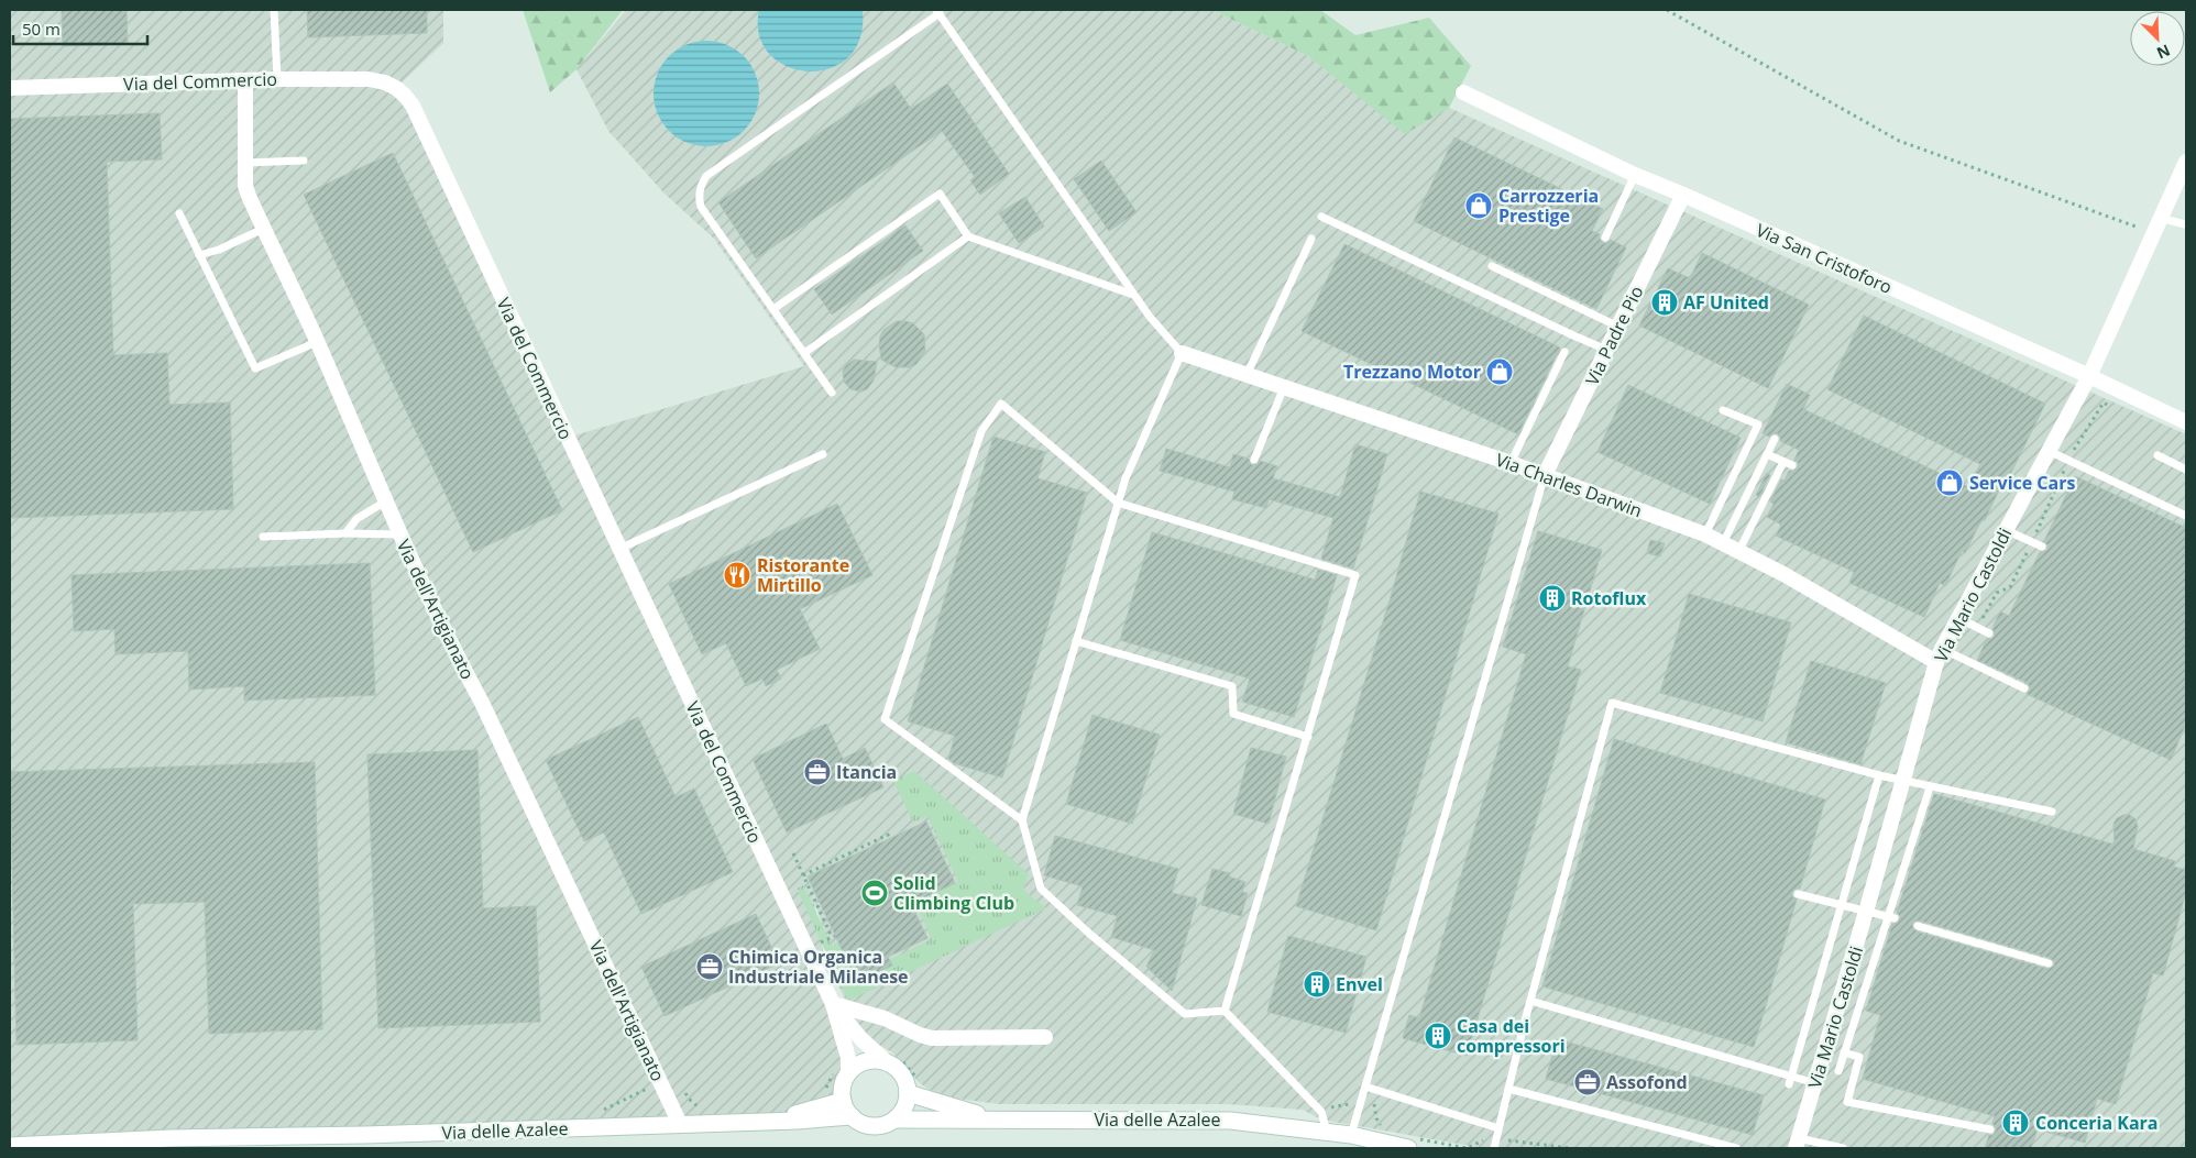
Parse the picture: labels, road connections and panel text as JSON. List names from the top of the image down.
{
  "streets": {
    "street": [
      "Via del Commercio",
      "Via San Cristoforo",
      "Via Padre Pio",
      "Via Charles Darwin",
      "Via Mario Castoldi",
      "Via dell'Artigianato",
      "Via delle Azalee"
    ]
  },
  "crossings": [
    ["Via del Commercio", "Via dell'Artigianato"],
    ["Via del Commercio", "Via delle Azalee"],
    ["Via San Cristoforo", "Via Padre Pio"],
    ["Via San Cristoforo", "Via Mario Castoldi"],
    ["Via Padre Pio", "Via Charles Darwin"],
    ["Via Charles Darwin", "Via Mario Castoldi"],
    ["Via dell'Artigianato", "Via delle Azalee"]
  ],
  "places": {
    "shop": ["Carrozzeria Prestige", "Trezzano Motor", "Service Cars"],
    "building": [
      "AF United",
      "Rotoflux",
      "Envel",
      "Casa dei compressori",
      "Conceria Kara"
    ],
    "restaurant": ["Ristorante Mirtillo"],
    "office": ["Itancia", "Chimica Organica Industriale Milanese", "Assofond"],
    "sports": ["Solid Climbing Club"]
  },
  "scale_bar": "50 m",
  "north": "bottom right"
}
